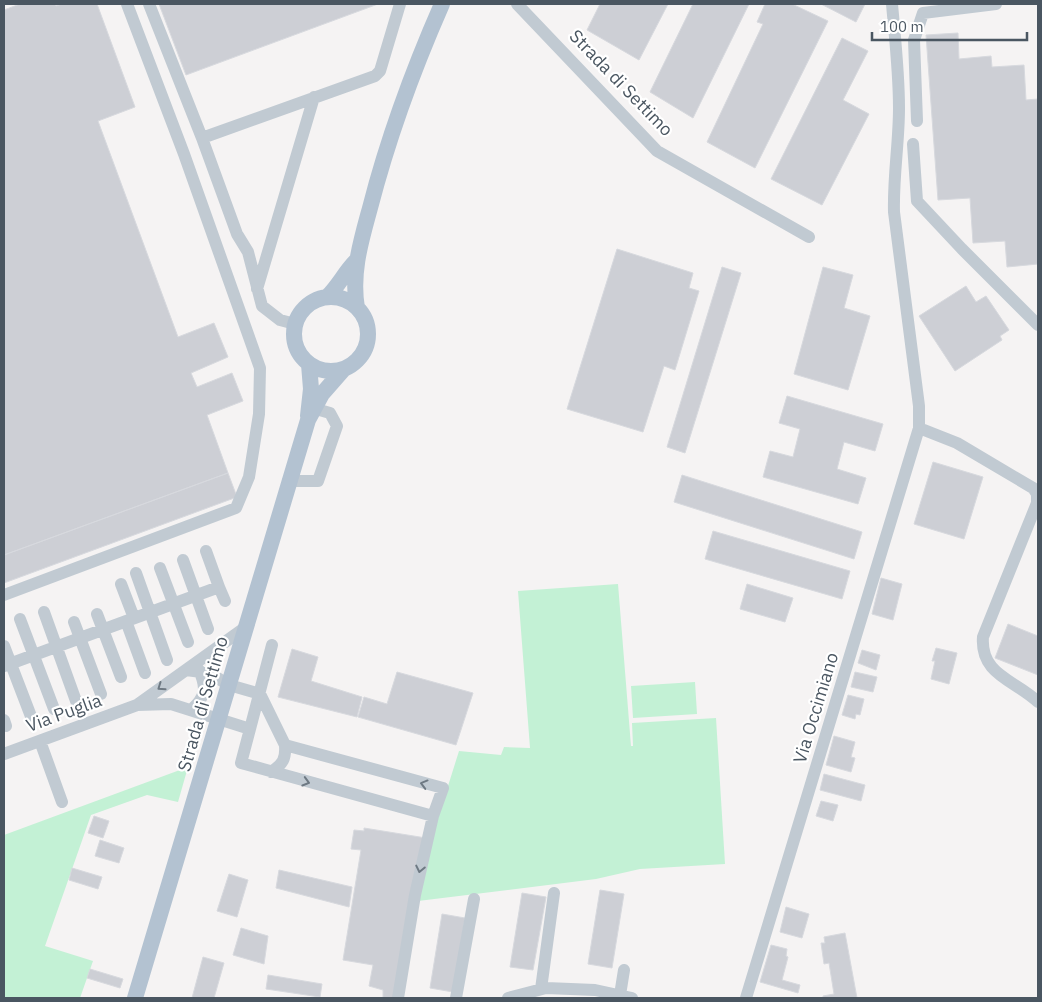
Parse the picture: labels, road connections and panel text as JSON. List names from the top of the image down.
{
  "streets": {
    "main road": ["Strada di Settimo"],
    "street": ["Via Occimiano", "Via Puglia"]
  },
  "crossings": [
    ["Strada di Settimo", "Via Puglia"]
  ],
  "scale_bar": "100 m"
}
